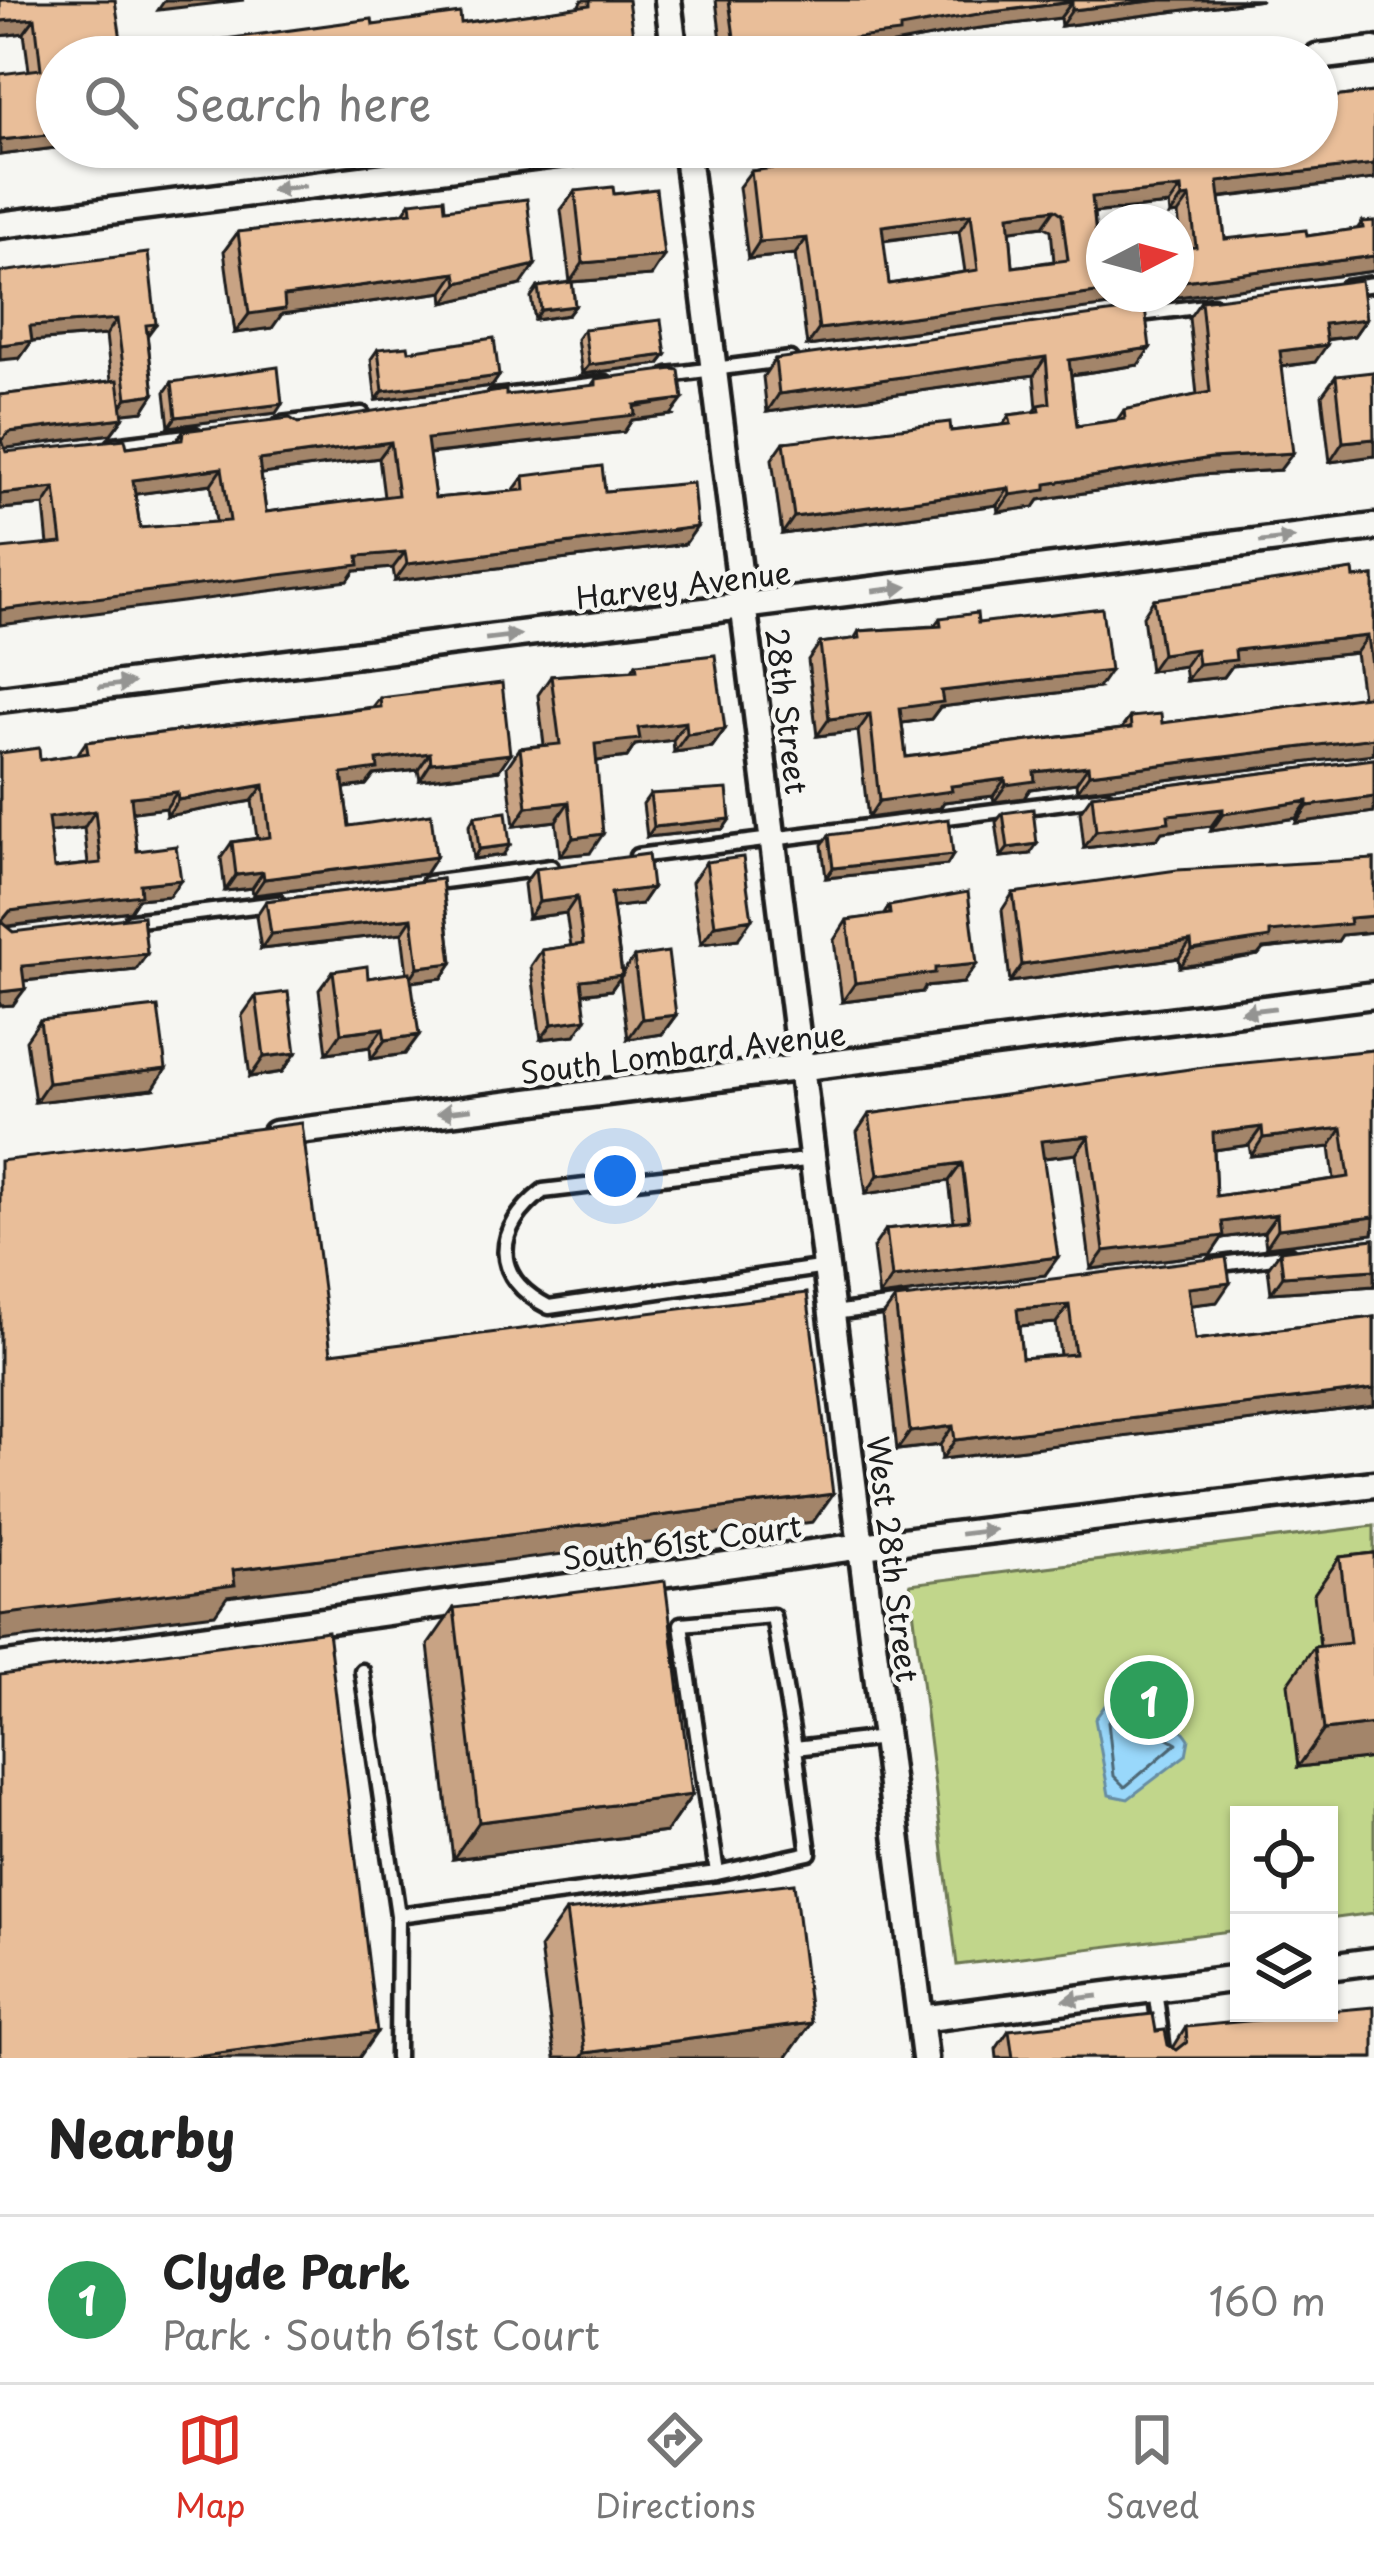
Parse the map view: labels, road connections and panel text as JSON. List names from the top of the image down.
{
  "streets": {
    "street": [
      "Harvey Avenue",
      "28th Street",
      "South Lombard Avenue",
      "South 61st Court",
      "West 28th Street"
    ]
  },
  "crossings": [
    ["Harvey Avenue", "28th Street"],
    ["28th Street", "South Lombard Avenue"],
    ["28th Street", "West 28th Street"],
    ["South Lombard Avenue", "West 28th Street"],
    ["South 61st Court", "West 28th Street"]
  ],
  "one_way": ["Harvey Avenue", "South Lombard Avenue", "South 61st Court"],
  "north": "right",
  "page": {
    "search": "Search here",
    "pins": "1",
    "heading": "Nearby",
    "list": [
      {
        "mark": "1",
        "name": "Clyde Park",
        "note": "Park · South 61st Court",
        "value": "160 m"
      }
    ],
    "nav": ["Map", "Directions", "Saved"]
  }
}
